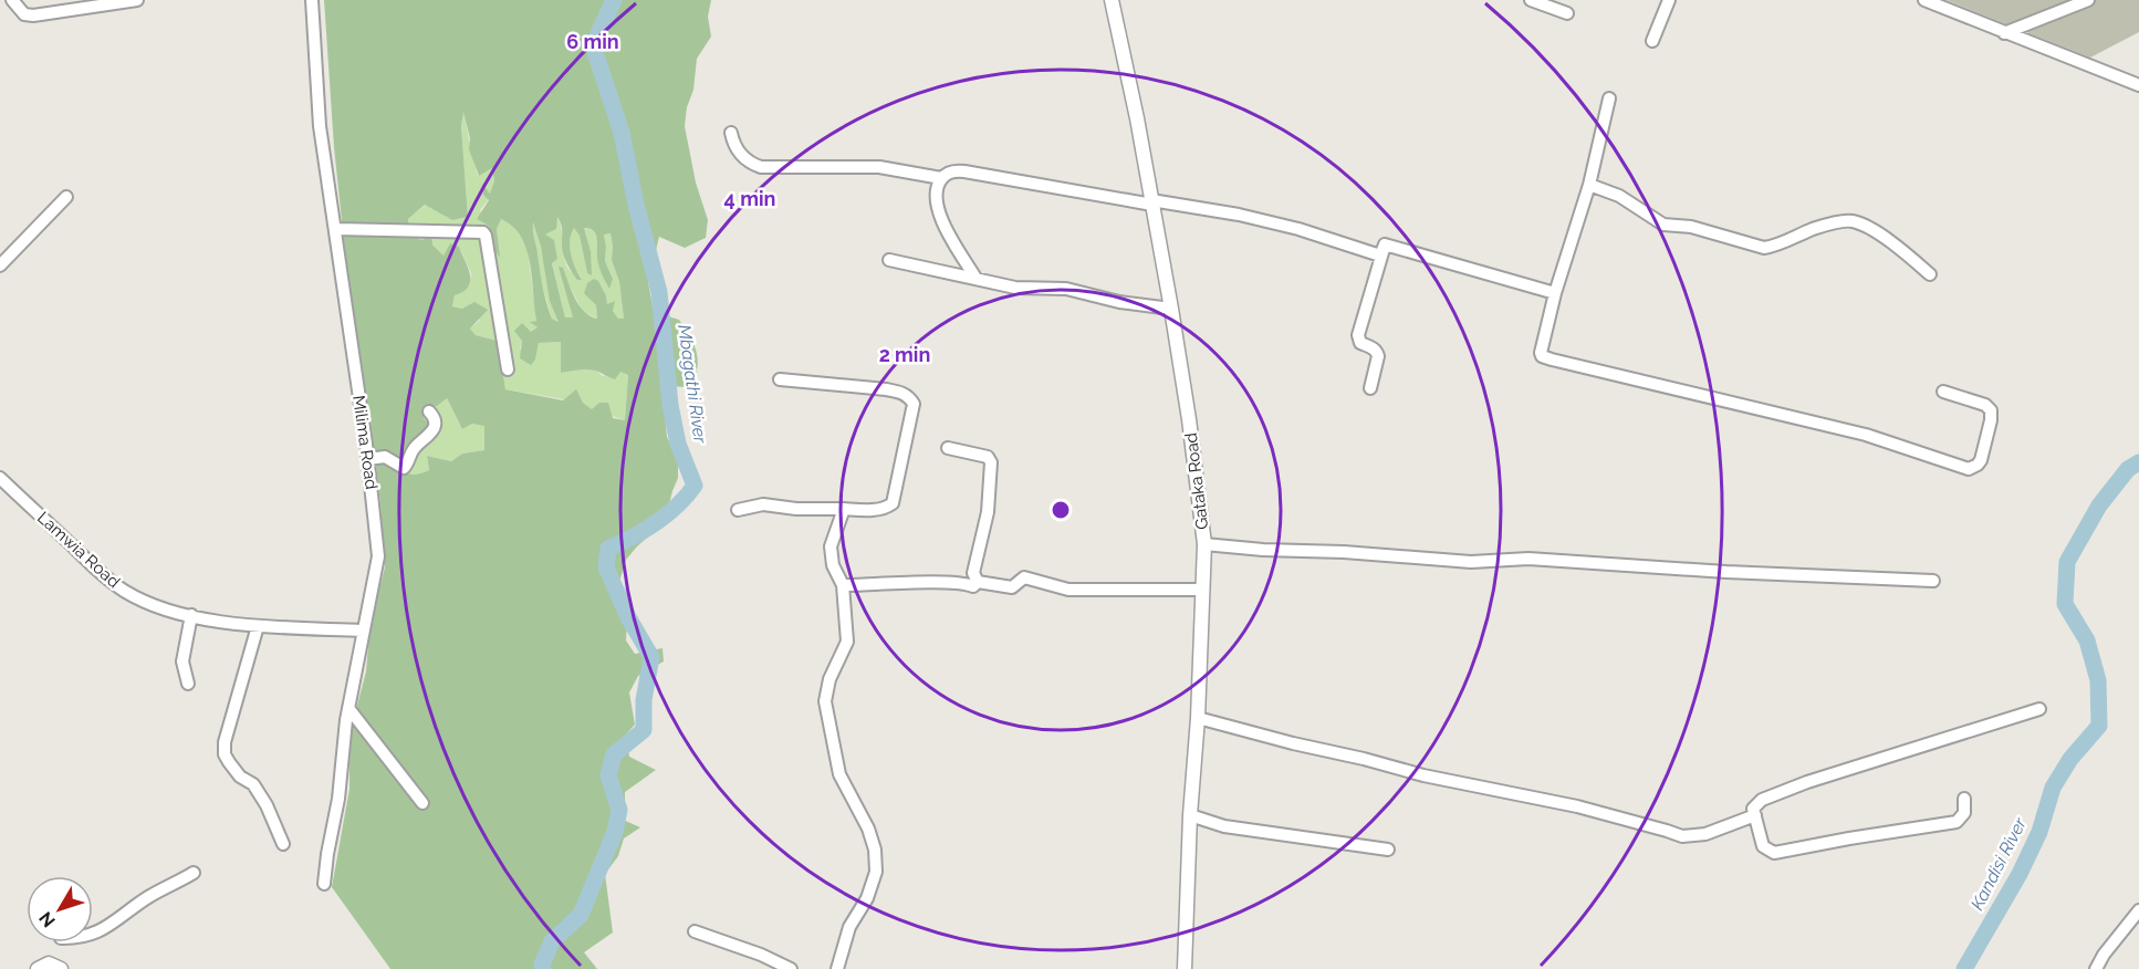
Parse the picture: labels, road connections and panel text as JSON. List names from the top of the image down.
{
  "streets": {
    "street": ["Milima Road", "Gataka Road", "Lamwia Road"]
  },
  "crossings": [
    ["Milima Road", "Lamwia Road"]
  ],
  "water": ["Mbagathi River", "Kandisi River"],
  "north": "bottom left",
  "rings": ["6 min", "4 min", "2 min"]
}
